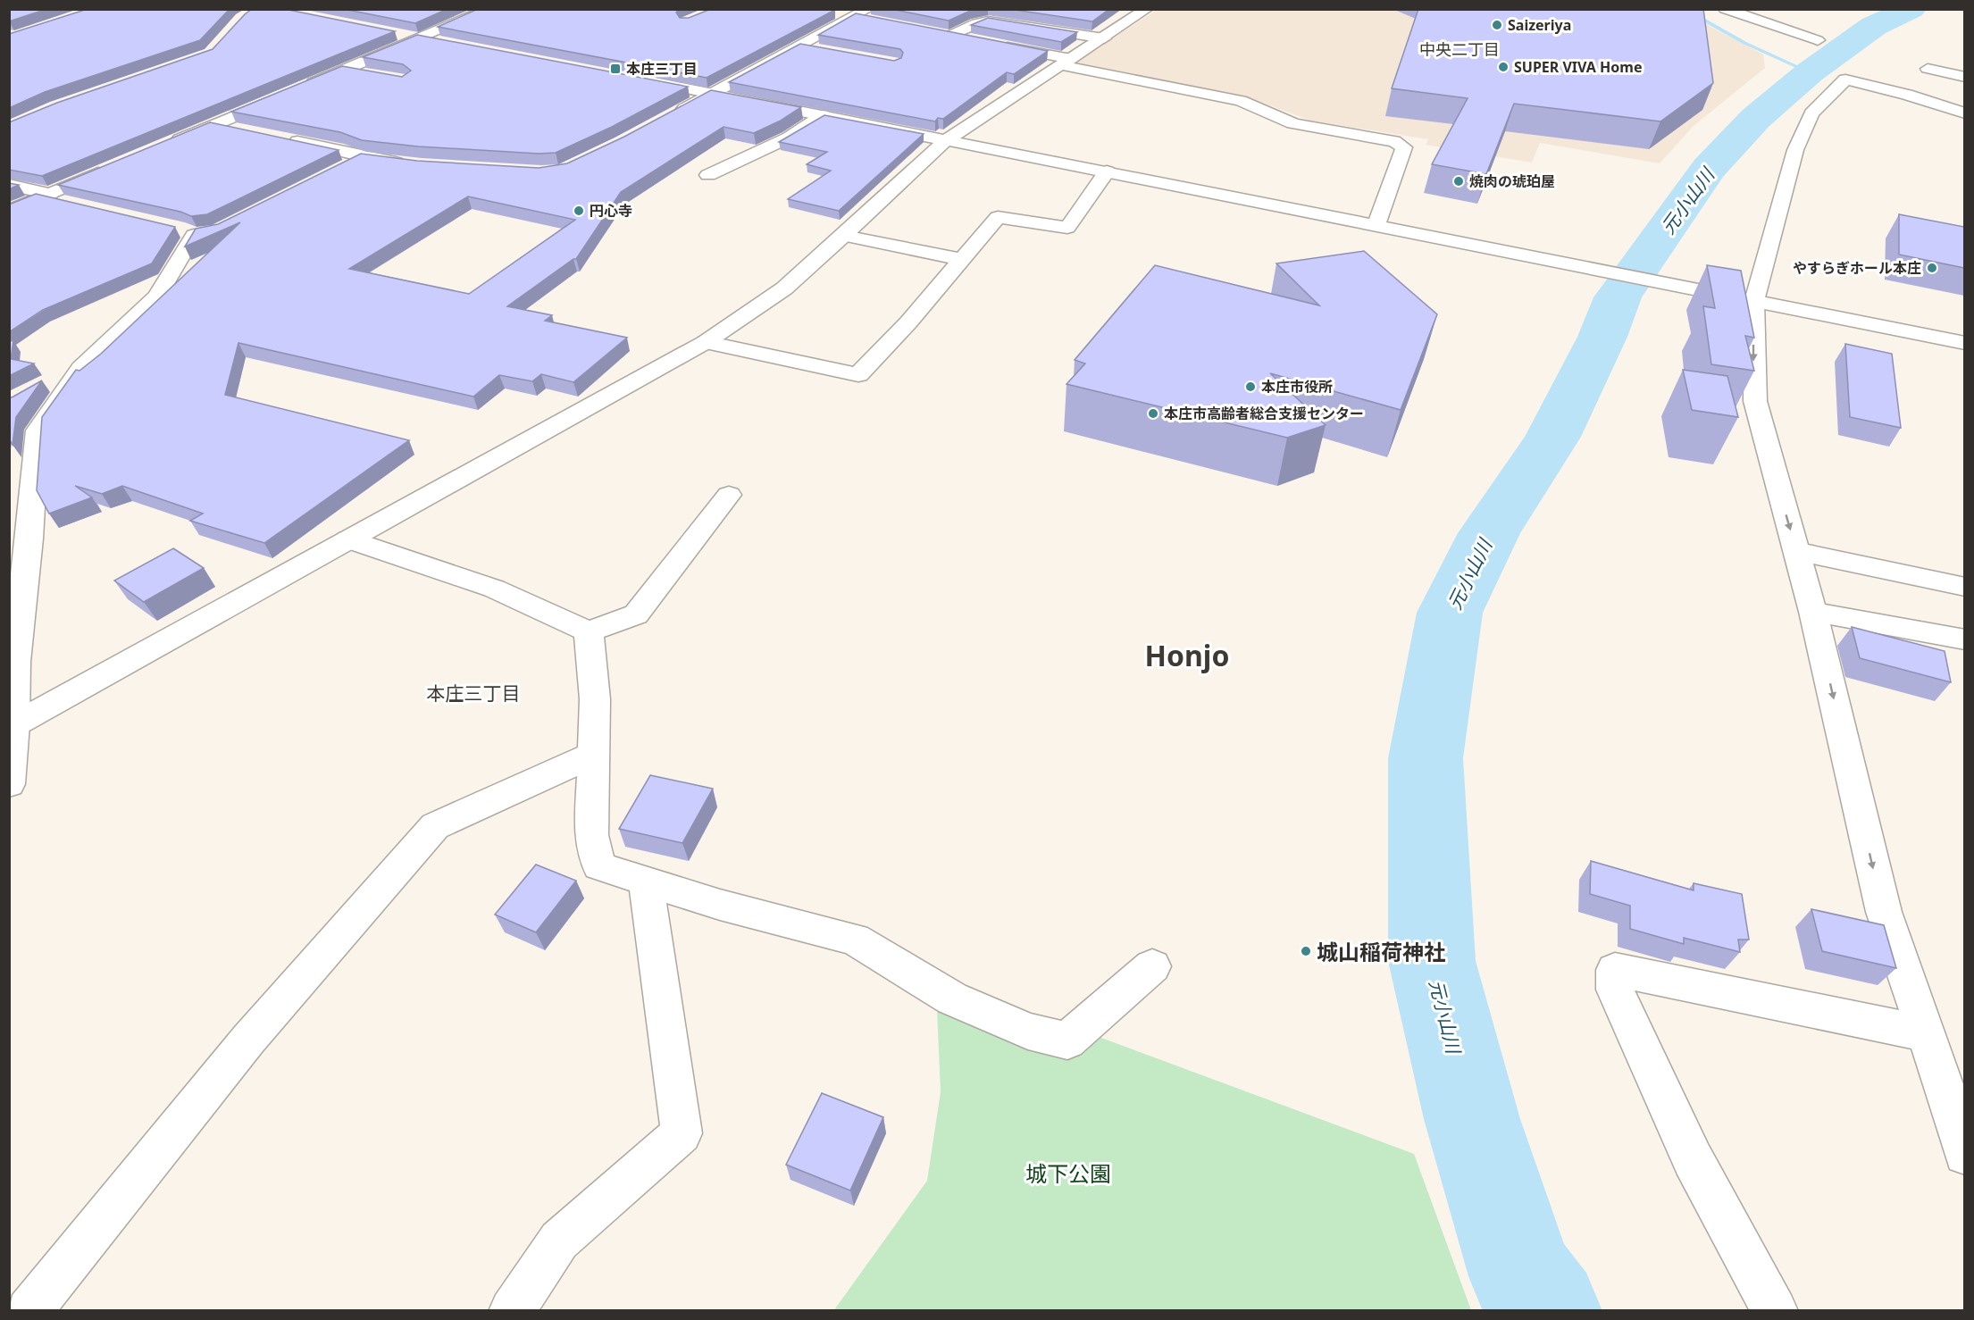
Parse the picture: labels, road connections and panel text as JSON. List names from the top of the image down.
{
  "districts": ["中央二丁目", "Honjo", "本庄三丁目"],
  "water": ["元小山川"],
  "parks": ["城下公園"],
  "places": {
    "other": [
      "Saizeriya",
      "SUPER VIVA Home",
      "焼肉の琥珀屋",
      "円心寺",
      "やすらぎホール本庄",
      "本庄市役所",
      "本庄市高齢者総合支援センター",
      "城山稲荷神社"
    ],
    "transit": ["本庄三丁目"]
  }
}
